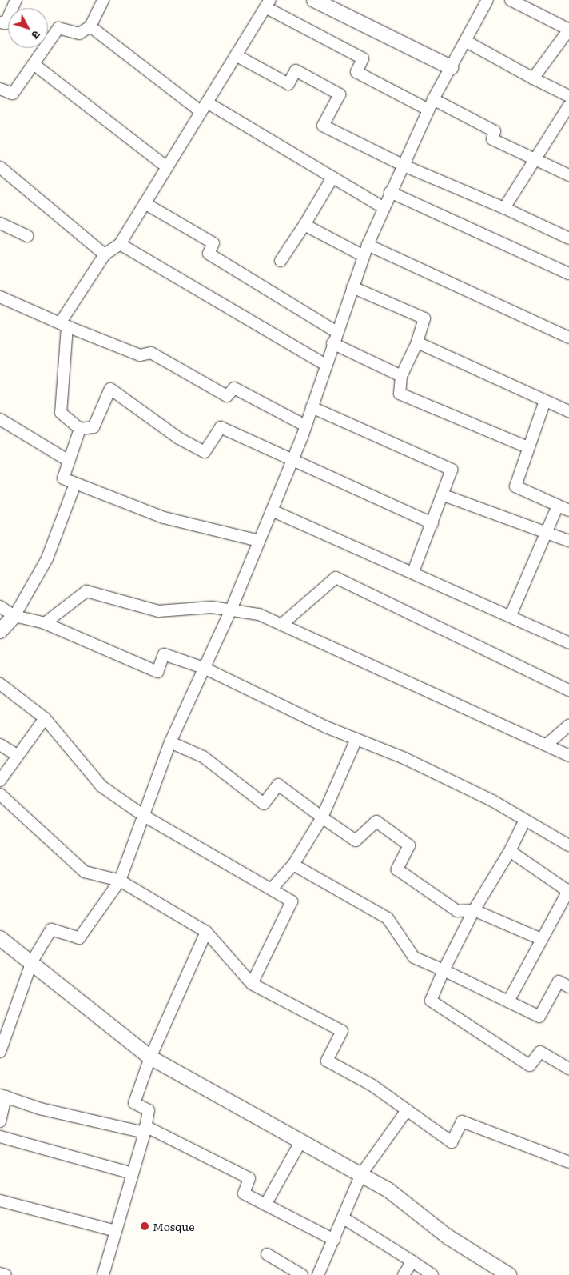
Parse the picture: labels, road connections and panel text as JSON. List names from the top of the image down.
{
  "places": ["Mosque"],
  "north": "bottom right"
}
